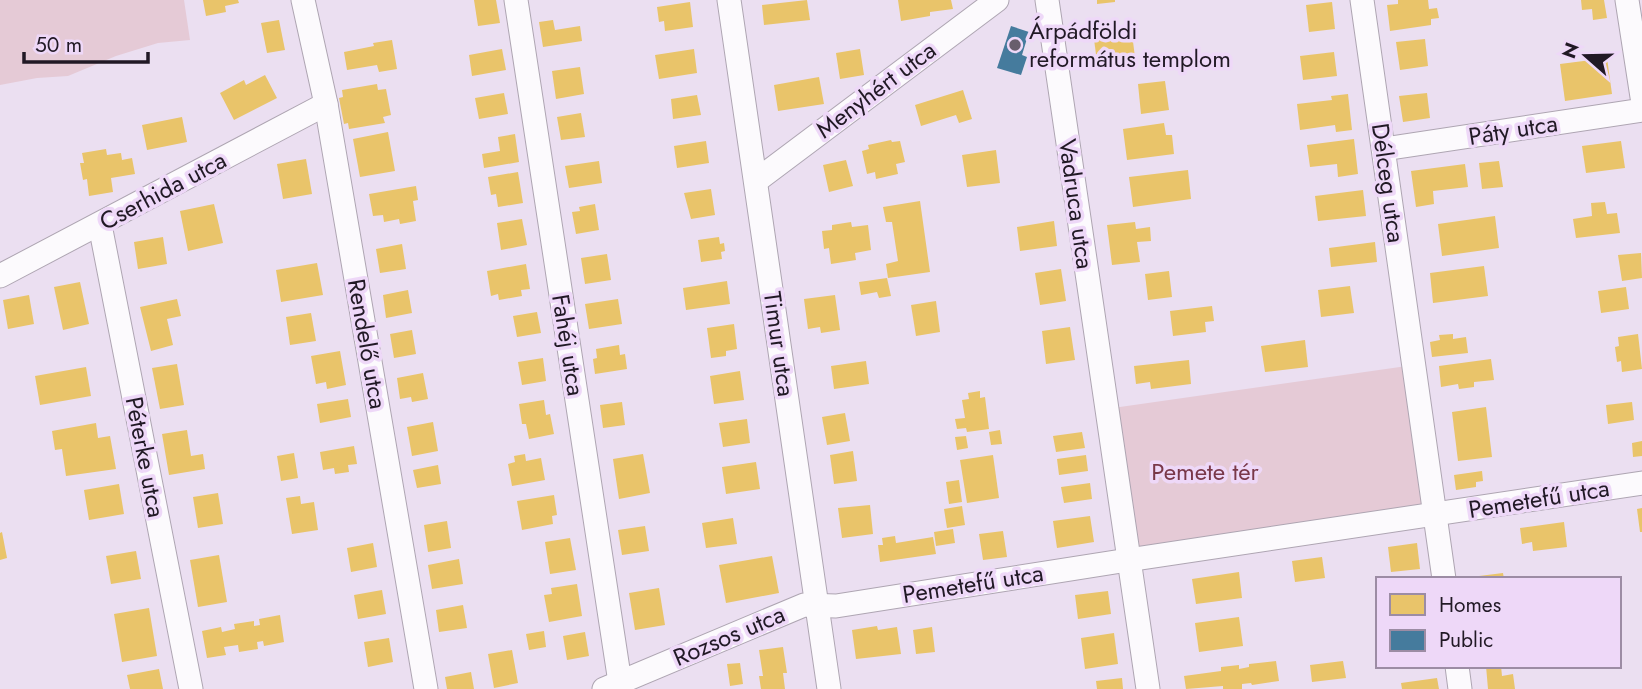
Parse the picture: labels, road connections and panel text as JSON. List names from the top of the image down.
{
  "streets": {
    "street": [
      "Menyhért utca",
      "Páty utca",
      "Délceg utca",
      "Cserhida utca",
      "Vadruca utca",
      "Rendelő utca",
      "Timur utca",
      "Fahéj utca",
      "Péterke utca",
      "Pemetefű utca",
      "Rozsos utca"
    ]
  },
  "crossings": [
    ["Menyhért utca", "Timur utca"],
    ["Páty utca", "Délceg utca"],
    ["Délceg utca", "Pemetefű utca"],
    ["Cserhida utca", "Rendelő utca"],
    ["Cserhida utca", "Péterke utca"],
    ["Vadruca utca", "Pemetefű utca"],
    ["Timur utca", "Pemetefű utca"],
    ["Timur utca", "Rozsos utca"],
    ["Fahéj utca", "Rozsos utca"],
    ["Pemetefű utca", "Rozsos utca"]
  ],
  "parks": ["Pemete tér"],
  "places": ["Árpádföldi református templom"],
  "legend": ["Homes", "Public"],
  "scale_bar": "50 m",
  "north": "left"
}
